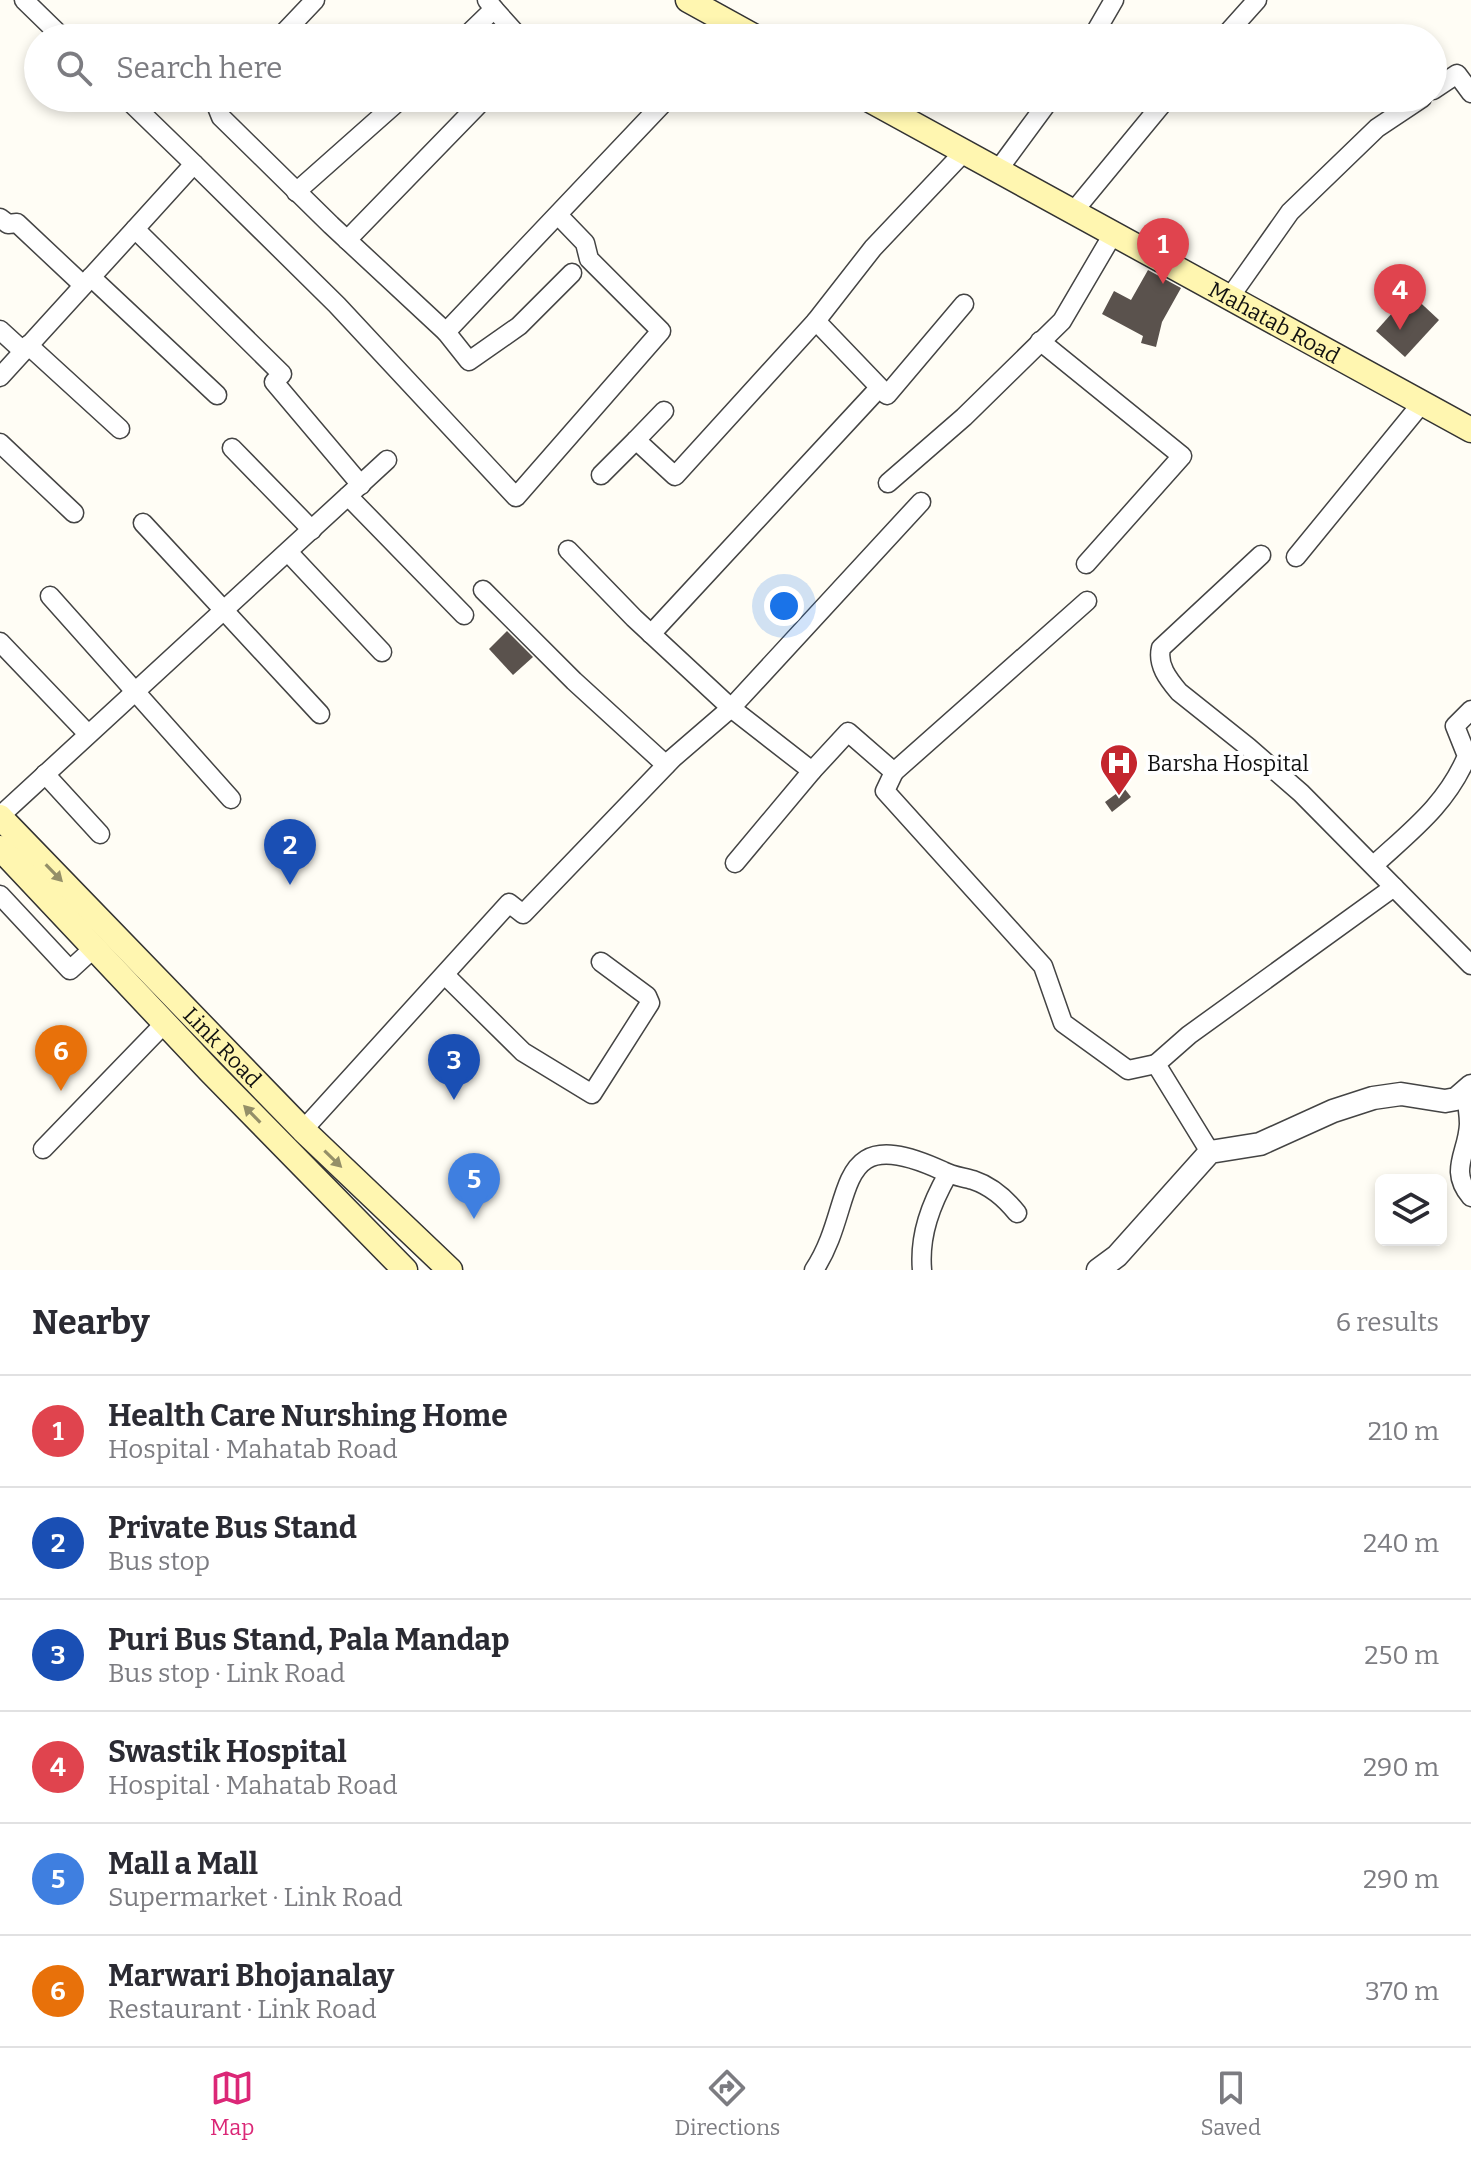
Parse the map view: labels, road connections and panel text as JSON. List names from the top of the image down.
{
  "streets": {
    "main road": ["Mahatab Road", "Link Road"]
  },
  "places": {
    "hospital": ["Barsha Hospital"]
  },
  "page": {
    "search": "Search here",
    "pins": [
      "1",
      "4",
      "2",
      "6",
      "3",
      "5"
    ],
    "heading": ["Nearby", "6 results"],
    "list": [
      {
        "mark": "1",
        "name": "Health Care Nurshing Home",
        "note": "Hospital · Mahatab Road",
        "value": "210 m"
      },
      {
        "mark": "2",
        "name": "Private Bus Stand",
        "note": "Bus stop",
        "value": "240 m"
      },
      {
        "mark": "3",
        "name": "Puri Bus Stand, Pala Mandap",
        "note": "Bus stop · Link Road",
        "value": "250 m"
      },
      {
        "mark": "4",
        "name": "Swastik Hospital",
        "note": "Hospital · Mahatab Road",
        "value": "290 m"
      },
      {
        "mark": "5",
        "name": "Mall a Mall",
        "note": "Supermarket · Link Road",
        "value": "290 m"
      },
      {
        "mark": "6",
        "name": "Marwari Bhojanalay",
        "note": "Restaurant · Link Road",
        "value": "370 m"
      }
    ],
    "nav": ["Map", "Directions", "Saved"]
  }
}
